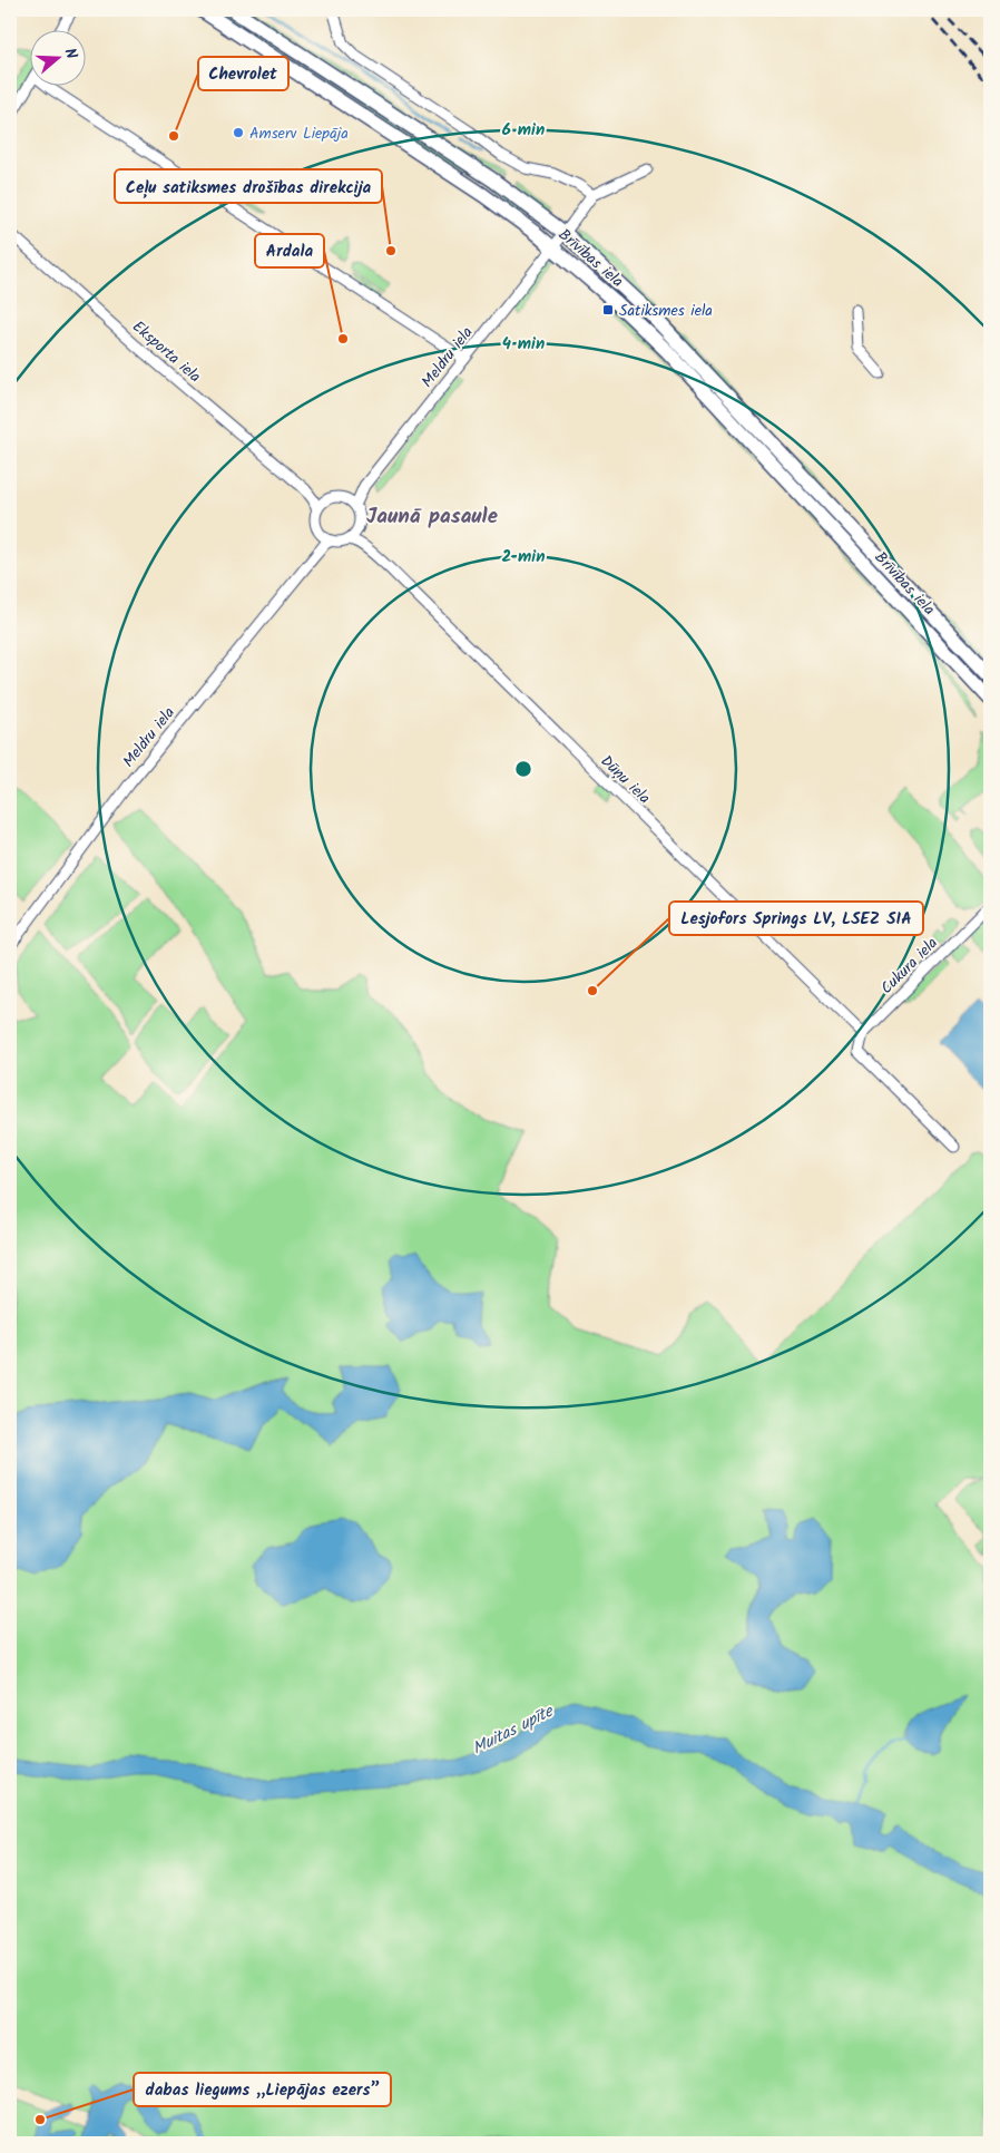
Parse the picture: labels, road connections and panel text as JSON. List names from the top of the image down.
{
  "streets": {
    "highway": ["Brīvības iela"],
    "street": [
      "Eksporta iela",
      "Meldru iela",
      "Dūņu iela",
      "Cukura iela"
    ]
  },
  "crossings": [
    ["Brīvības iela", "Meldru iela"],
    ["Eksporta iela", "Meldru iela"],
    ["Eksporta iela", "Dūņu iela"],
    ["Meldru iela", "Dūņu iela"],
    ["Dūņu iela", "Cukura iela"]
  ],
  "districts": ["Jaunā pasaule"],
  "water": ["Muitas upīte"],
  "places": {
    "other": [
      "Amserv Liepāja",
      "Chevrolet",
      "Ceļu satiksmes drošības direkcija",
      "Ardala",
      "Lesjofors Springs LV, LSEZ SIA",
      "dabas liegums „Liepājas ezers”"
    ],
    "transit": ["Satiksmes iela"]
  },
  "north": "right",
  "rings": ["6 min", "4 min", "2 min"]
}
